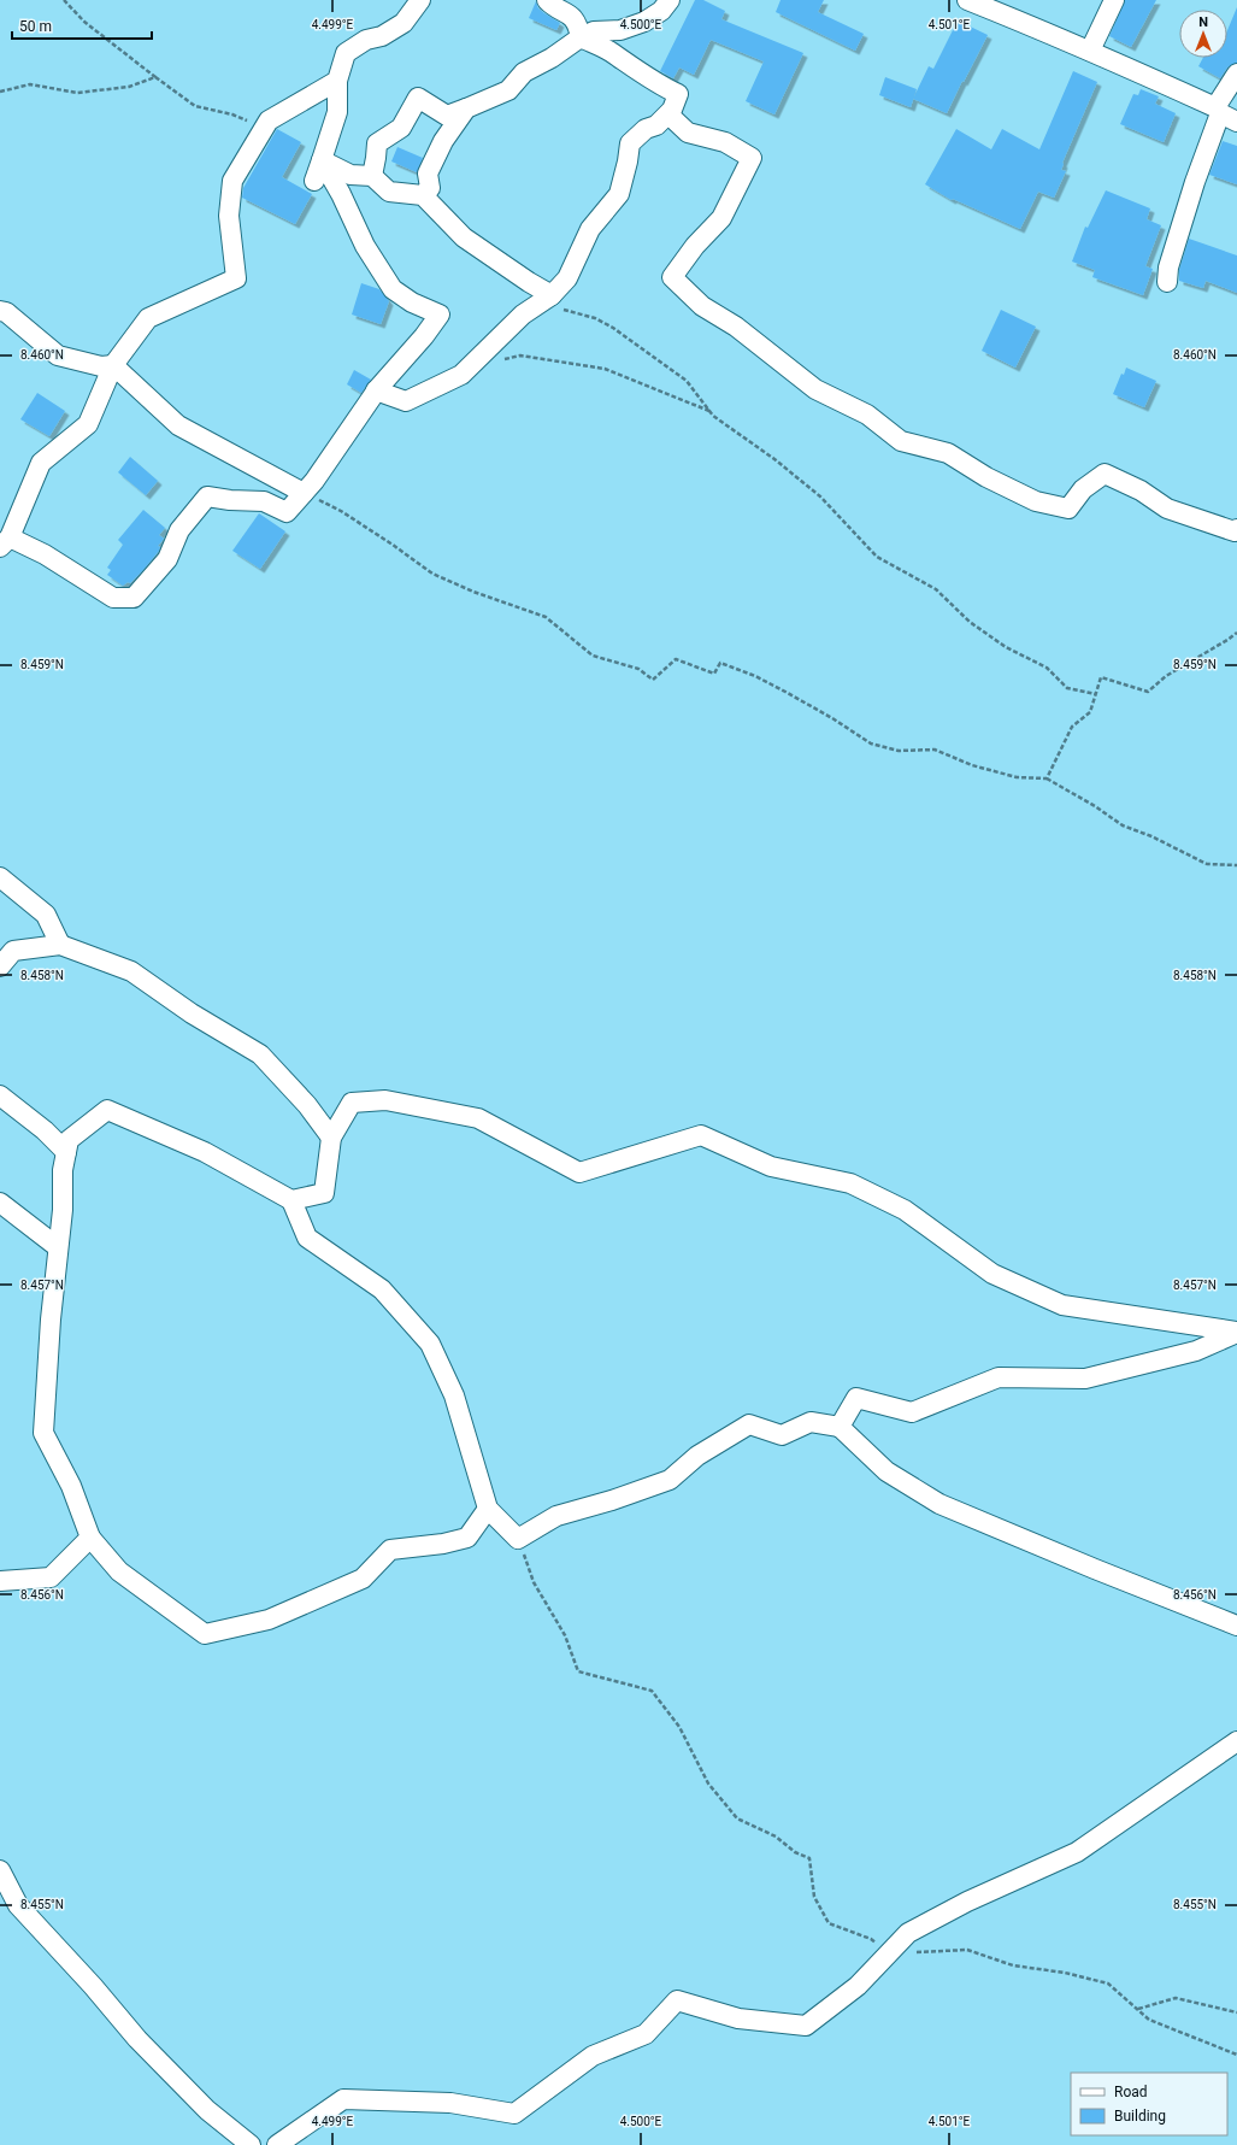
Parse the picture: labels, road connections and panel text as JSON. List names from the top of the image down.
{
  "legend": ["Road", "Building"],
  "scale_bar": "50 m",
  "north": "top",
  "coordinates": [
    "4.499°E",
    "4.500°E",
    "4.501°E",
    "8.460°N",
    "8.459°N",
    "8.458°N",
    "8.457°N",
    "8.456°N",
    "8.455°N"
  ]
}
